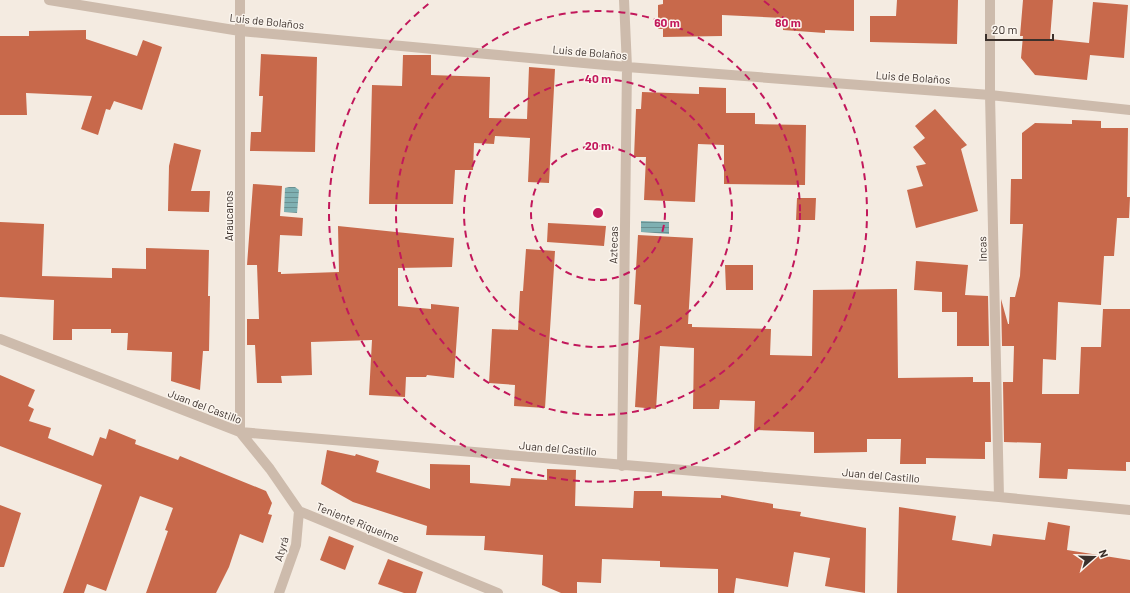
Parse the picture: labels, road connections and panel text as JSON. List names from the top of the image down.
{
  "streets": {
    "street": [
      "Luis de Bolaños",
      "Araucanos",
      "Aztecas",
      "Incas",
      "Juan del Castillo",
      "Teniente Riquelme",
      "Atyrá"
    ]
  },
  "crossings": [
    ["Luis de Bolaños", "Araucanos"],
    ["Luis de Bolaños", "Aztecas"],
    ["Luis de Bolaños", "Incas"],
    ["Araucanos", "Juan del Castillo"],
    ["Araucanos", "Teniente Riquelme"],
    ["Aztecas", "Juan del Castillo"],
    ["Incas", "Juan del Castillo"],
    ["Juan del Castillo", "Teniente Riquelme"],
    ["Teniente Riquelme", "Atyrá"]
  ],
  "scale_bar": "20 m",
  "north": "right",
  "rings": [
    "80 m",
    "60 m",
    "40 m",
    "20 m"
  ]
}
